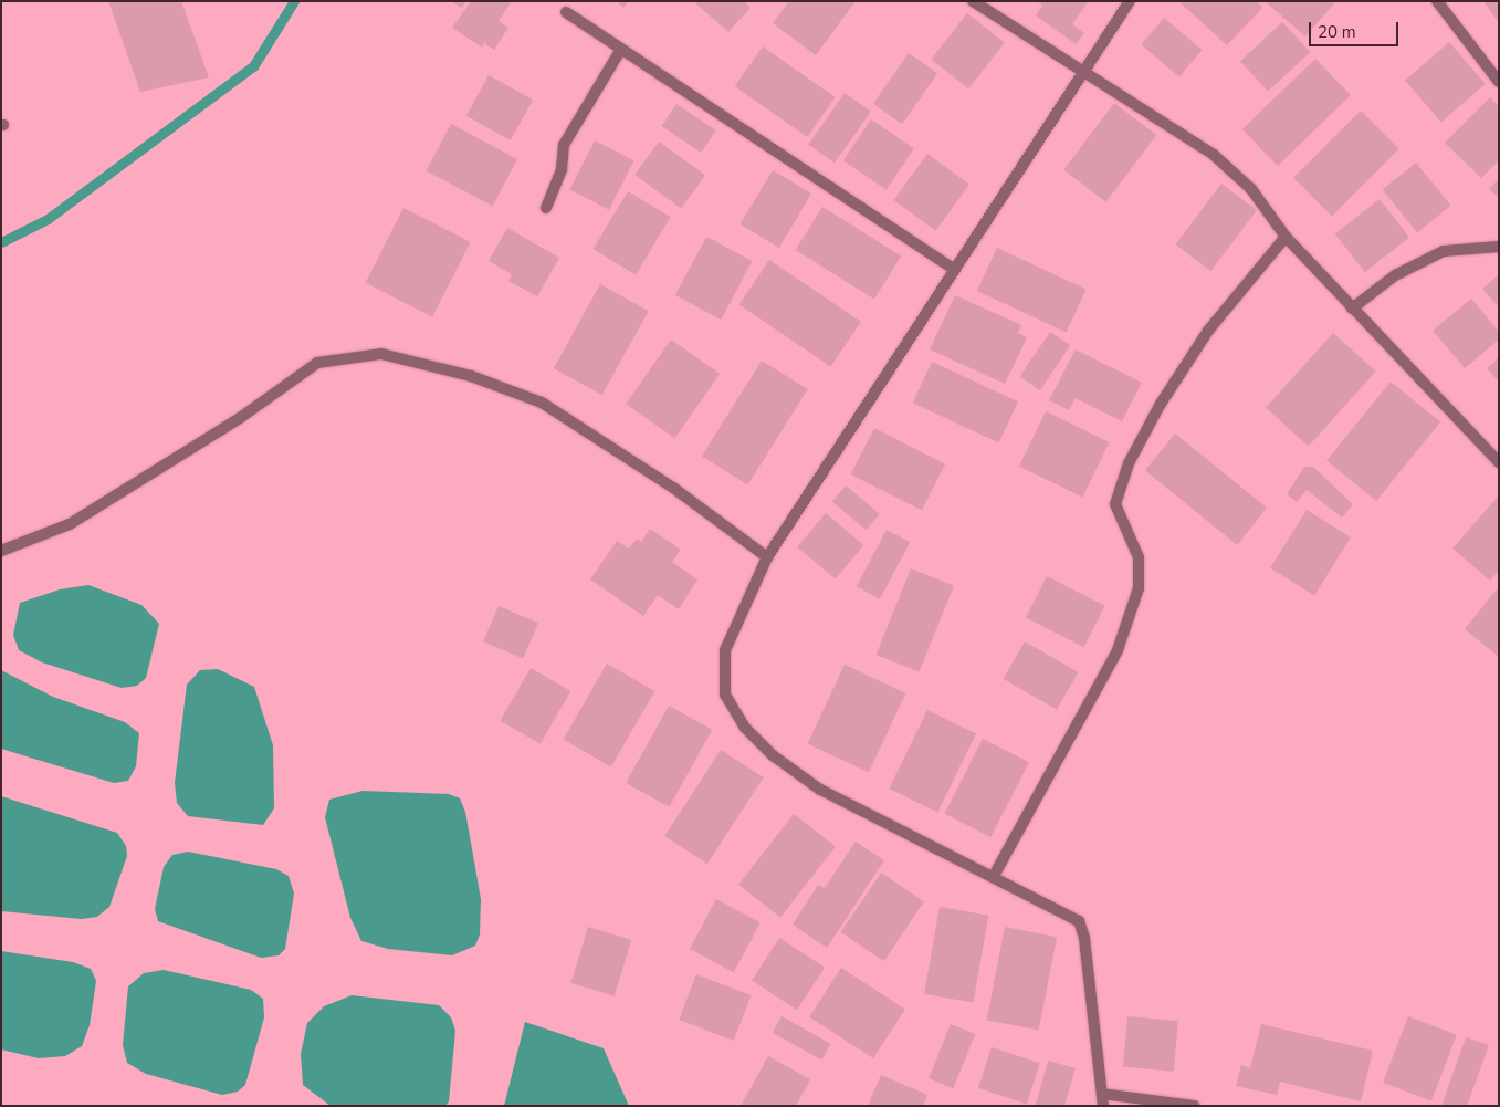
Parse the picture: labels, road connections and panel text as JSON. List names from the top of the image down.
{
  "scale_bar": "20 m"
}
